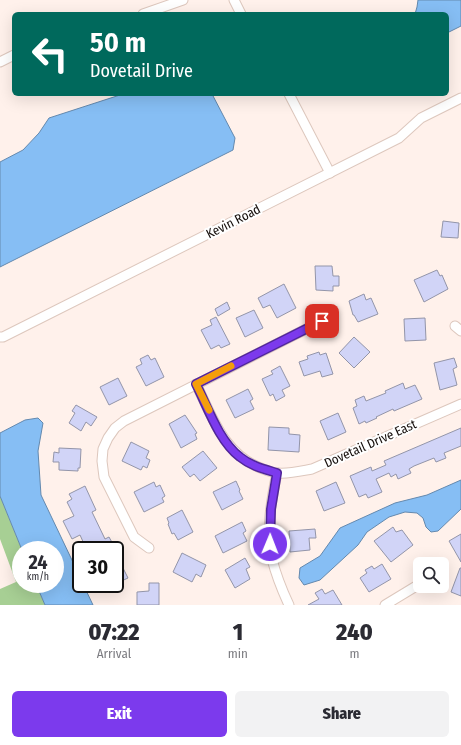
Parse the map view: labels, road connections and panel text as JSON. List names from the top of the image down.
{
  "streets": {
    "street": ["Kevin Road", "Dovetail Drive East"]
  },
  "page": {
    "turn": ["50 m", "Dovetail Drive"],
    "speed": "24 km/h",
    "limit": "30",
    "eta": [
      "07:22",
      "Arrival",
      "1",
      "min",
      "240",
      "m"
    ],
    "buttons": ["Exit", "Share"]
  }
}
